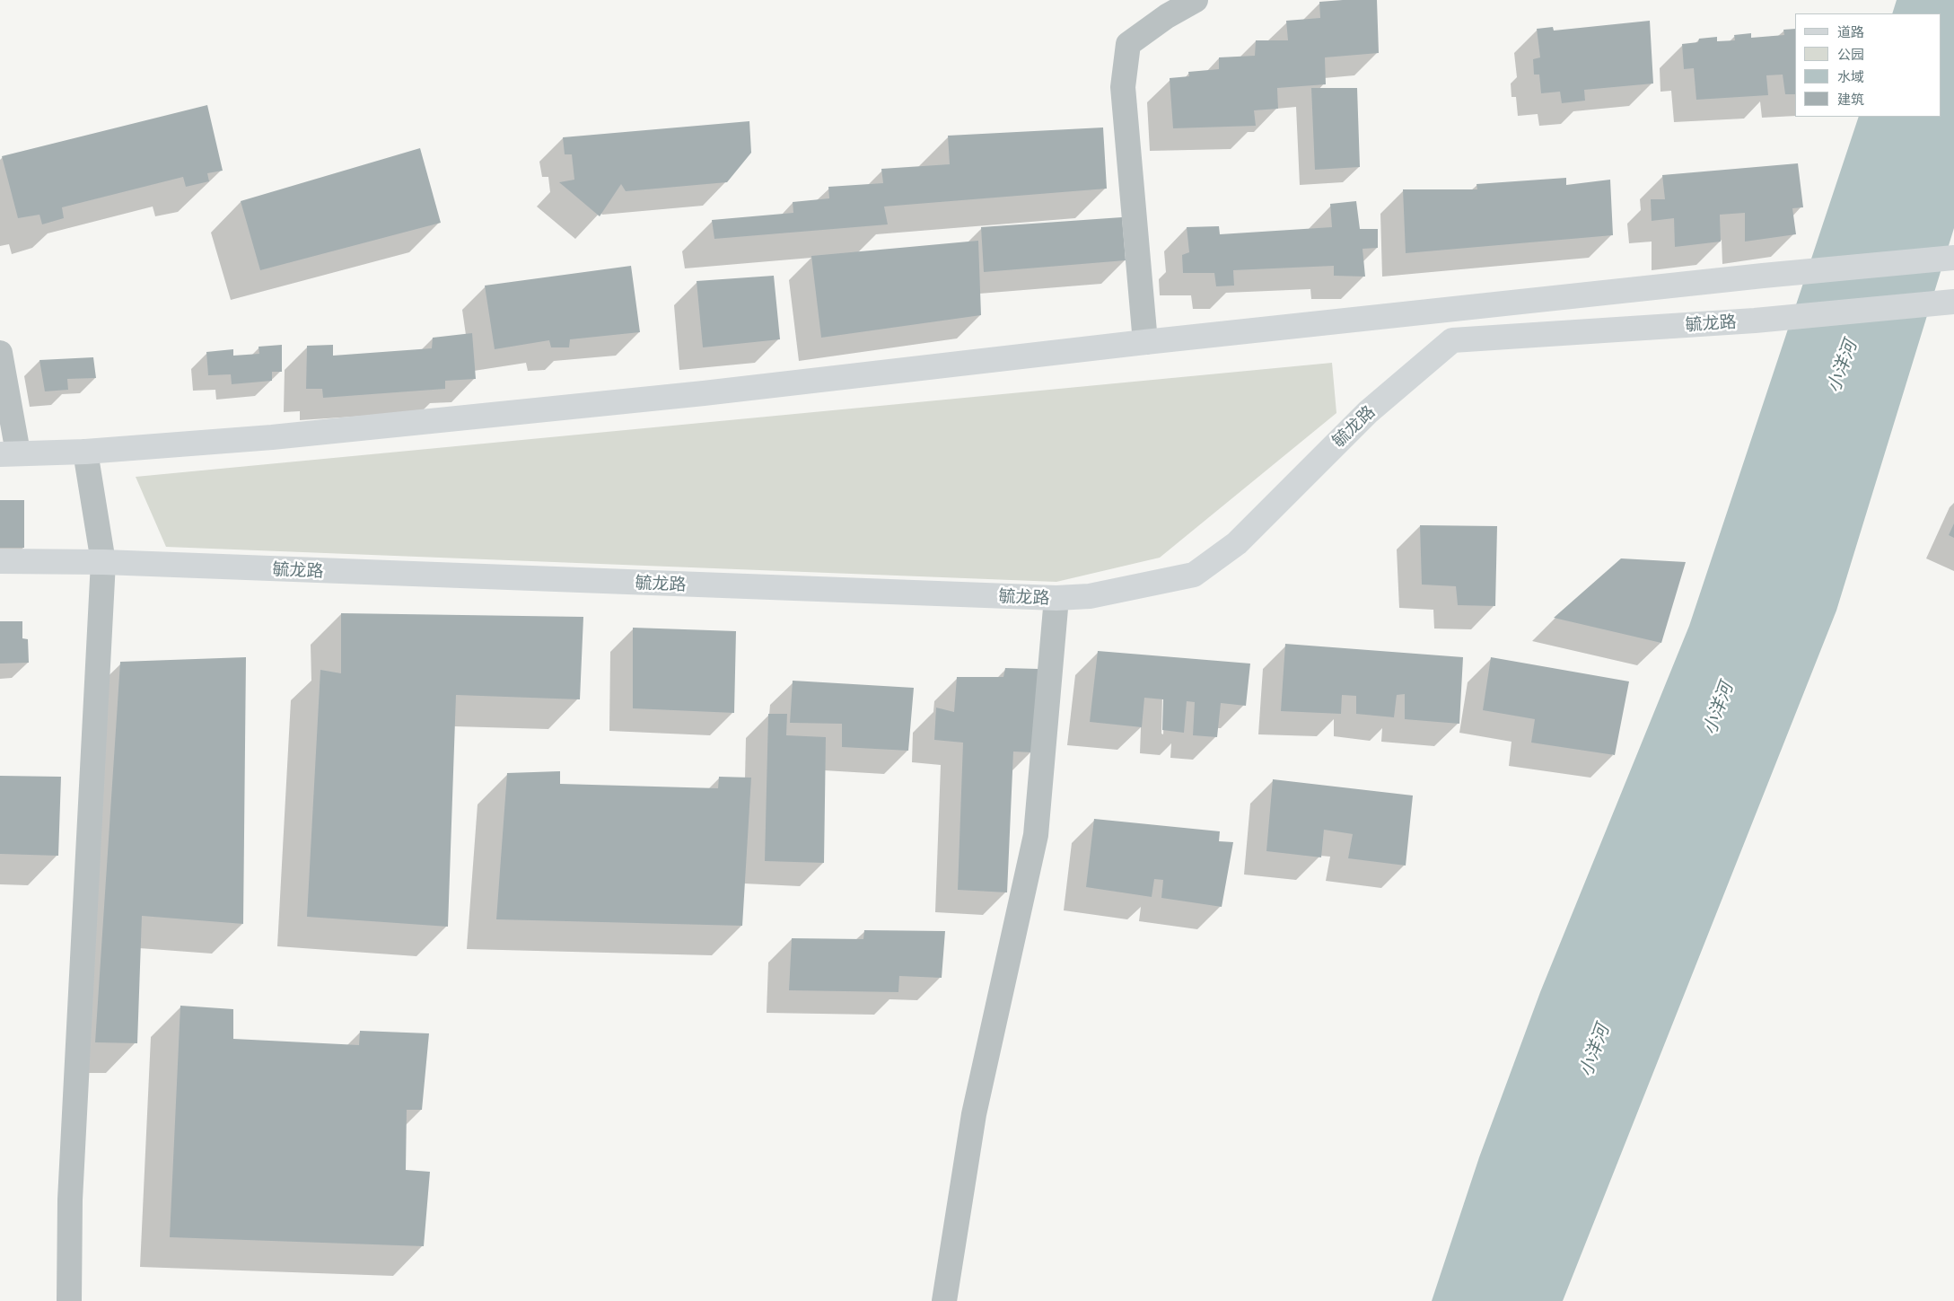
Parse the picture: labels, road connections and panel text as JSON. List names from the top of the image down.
{
  "streets": {
    "main road": ["毓龙路"]
  },
  "water": ["小洋河"],
  "legend": [
    "道路",
    "公园",
    "水域",
    "建筑"
  ]
}
